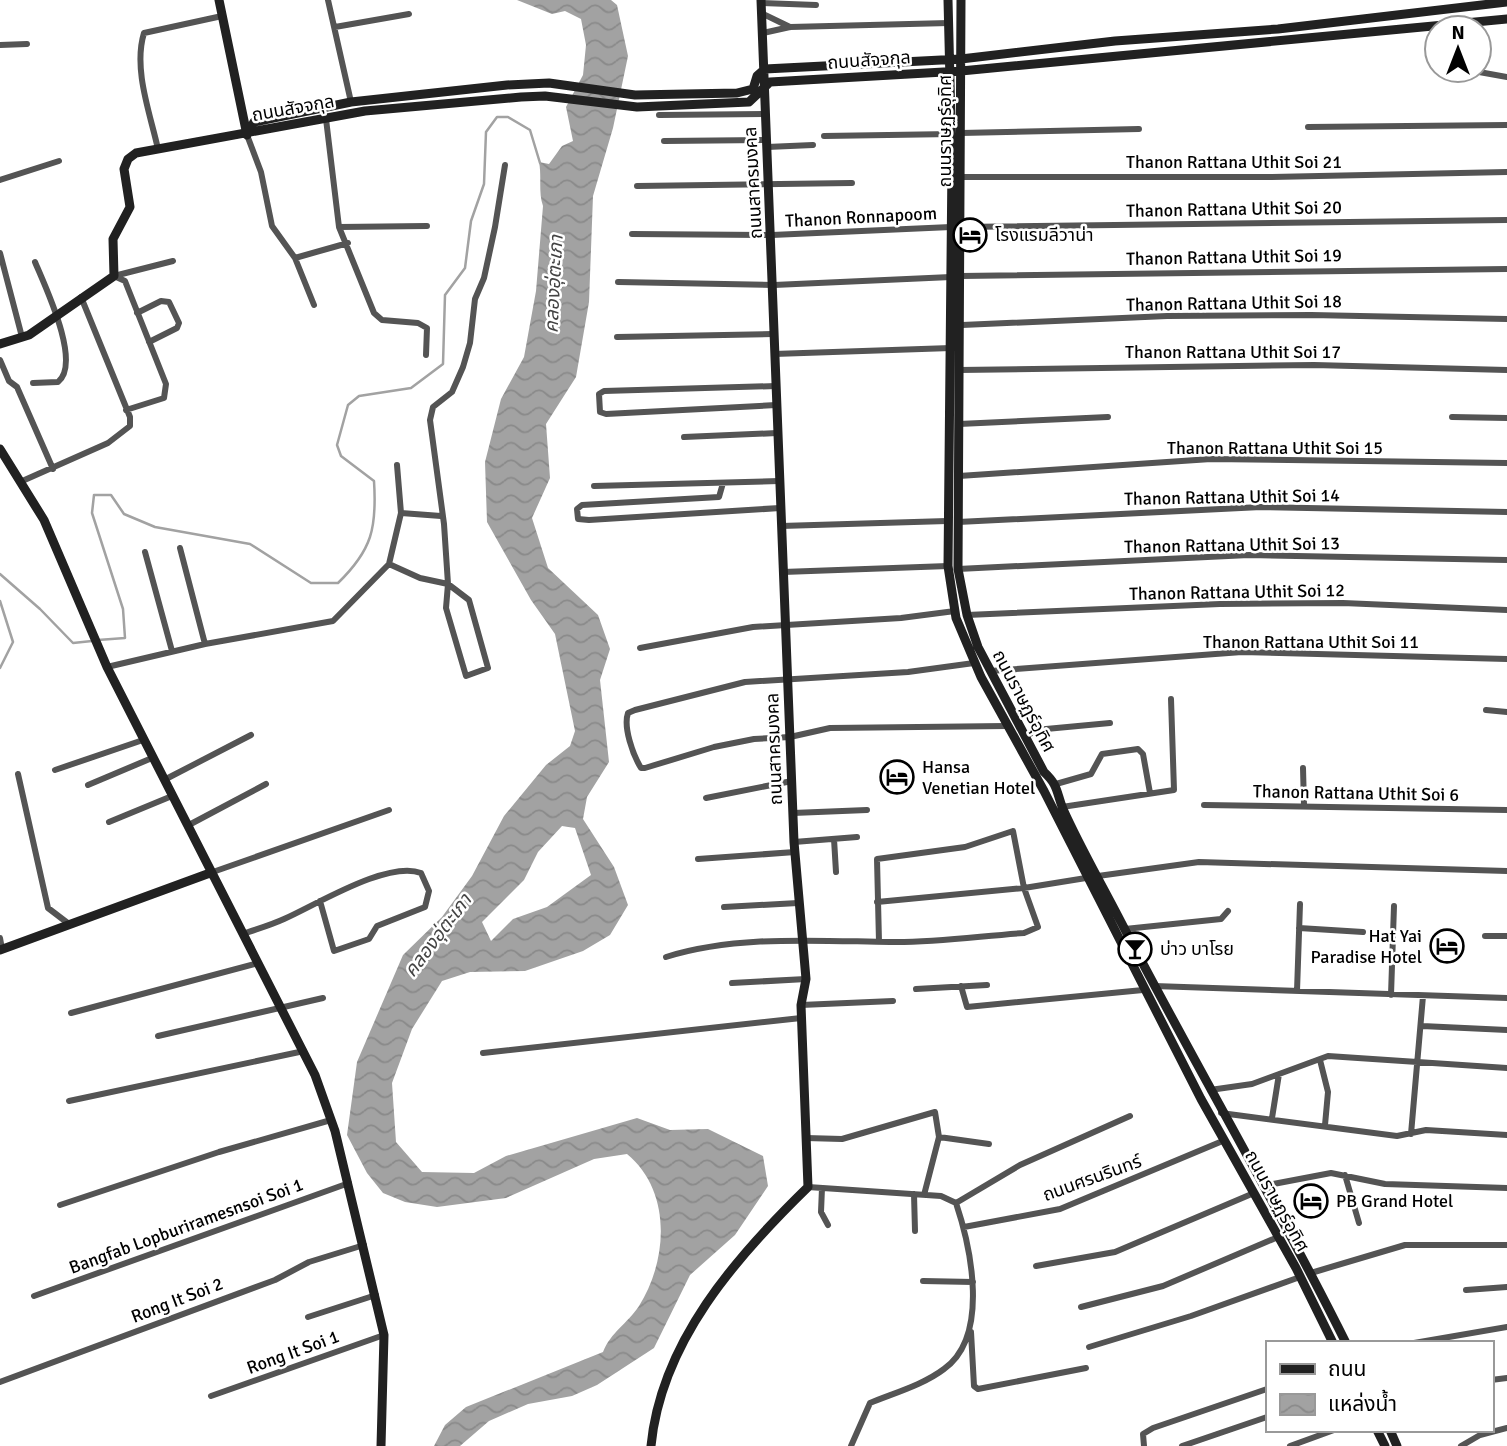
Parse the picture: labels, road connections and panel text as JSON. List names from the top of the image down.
{
  "streets": {
    "street": [
      "ถนนสัจจกุล",
      "ถนนราษฏร์อุทิศ",
      "Thanon Rattana Uthit Soi 21",
      "ถนนสาครมงคล",
      "Thanon Rattana Uthit Soi 20",
      "Thanon Ronnapoom",
      "Thanon Rattana Uthit Soi 19",
      "Thanon Rattana Uthit Soi 18",
      "Thanon Rattana Uthit Soi 17",
      "Thanon Rattana Uthit Soi 15",
      "Thanon Rattana Uthit Soi 14",
      "Thanon Rattana Uthit Soi 13",
      "Thanon Rattana Uthit Soi 12",
      "Thanon Rattana Uthit Soi 11",
      "Thanon Rattana Uthit Soi 6",
      "ถนนศรนรินทร์",
      "Bangfab Lopburiramesnsoi Soi 1",
      "Rong It Soi 2",
      "Rong It Soi 1"
    ]
  },
  "crossings": [
    ["ถนนสัจจกุล", "ถนนราษฏร์อุทิศ"],
    ["ถนนสัจจกุล", "ถนนสาครมงคล"],
    ["ถนนราษฏร์อุทิศ", "Thanon Rattana Uthit Soi 21"],
    ["ถนนราษฏร์อุทิศ", "Thanon Rattana Uthit Soi 20"],
    ["ถนนราษฏร์อุทิศ", "Thanon Ronnapoom"],
    ["ถนนราษฏร์อุทิศ", "Thanon Rattana Uthit Soi 19"],
    ["ถนนราษฏร์อุทิศ", "Thanon Rattana Uthit Soi 18"],
    ["ถนนราษฏร์อุทิศ", "Thanon Rattana Uthit Soi 17"],
    ["ถนนราษฏร์อุทิศ", "Thanon Rattana Uthit Soi 15"],
    ["ถนนราษฏร์อุทิศ", "Thanon Rattana Uthit Soi 14"],
    ["ถนนราษฏร์อุทิศ", "Thanon Rattana Uthit Soi 13"],
    ["ถนนราษฏร์อุทิศ", "Thanon Rattana Uthit Soi 12"],
    ["ถนนราษฏร์อุทิศ", "Thanon Rattana Uthit Soi 11"],
    ["ถนนราษฏร์อุทิศ", "ถนนศรนรินทร์"],
    ["ถนนสาครมงคล", "Thanon Ronnapoom"],
    ["ถนนสาครมงคล", "Thanon Rattana Uthit Soi 19"],
    ["Thanon Rattana Uthit Soi 20", "Thanon Ronnapoom"]
  ],
  "water": ["คลองอุ่ตะเภา"],
  "places": {
    "hotel": [
      "โรงแรมลีวาน่า",
      "Hansa Venetian Hotel",
      "Hat Yai Paradise Hotel",
      "PB Grand Hotel"
    ],
    "bar": ["บ่าว บาโรย"]
  },
  "legend": ["ถนน", "แหล่งน้ำ"],
  "north": "top"
}
